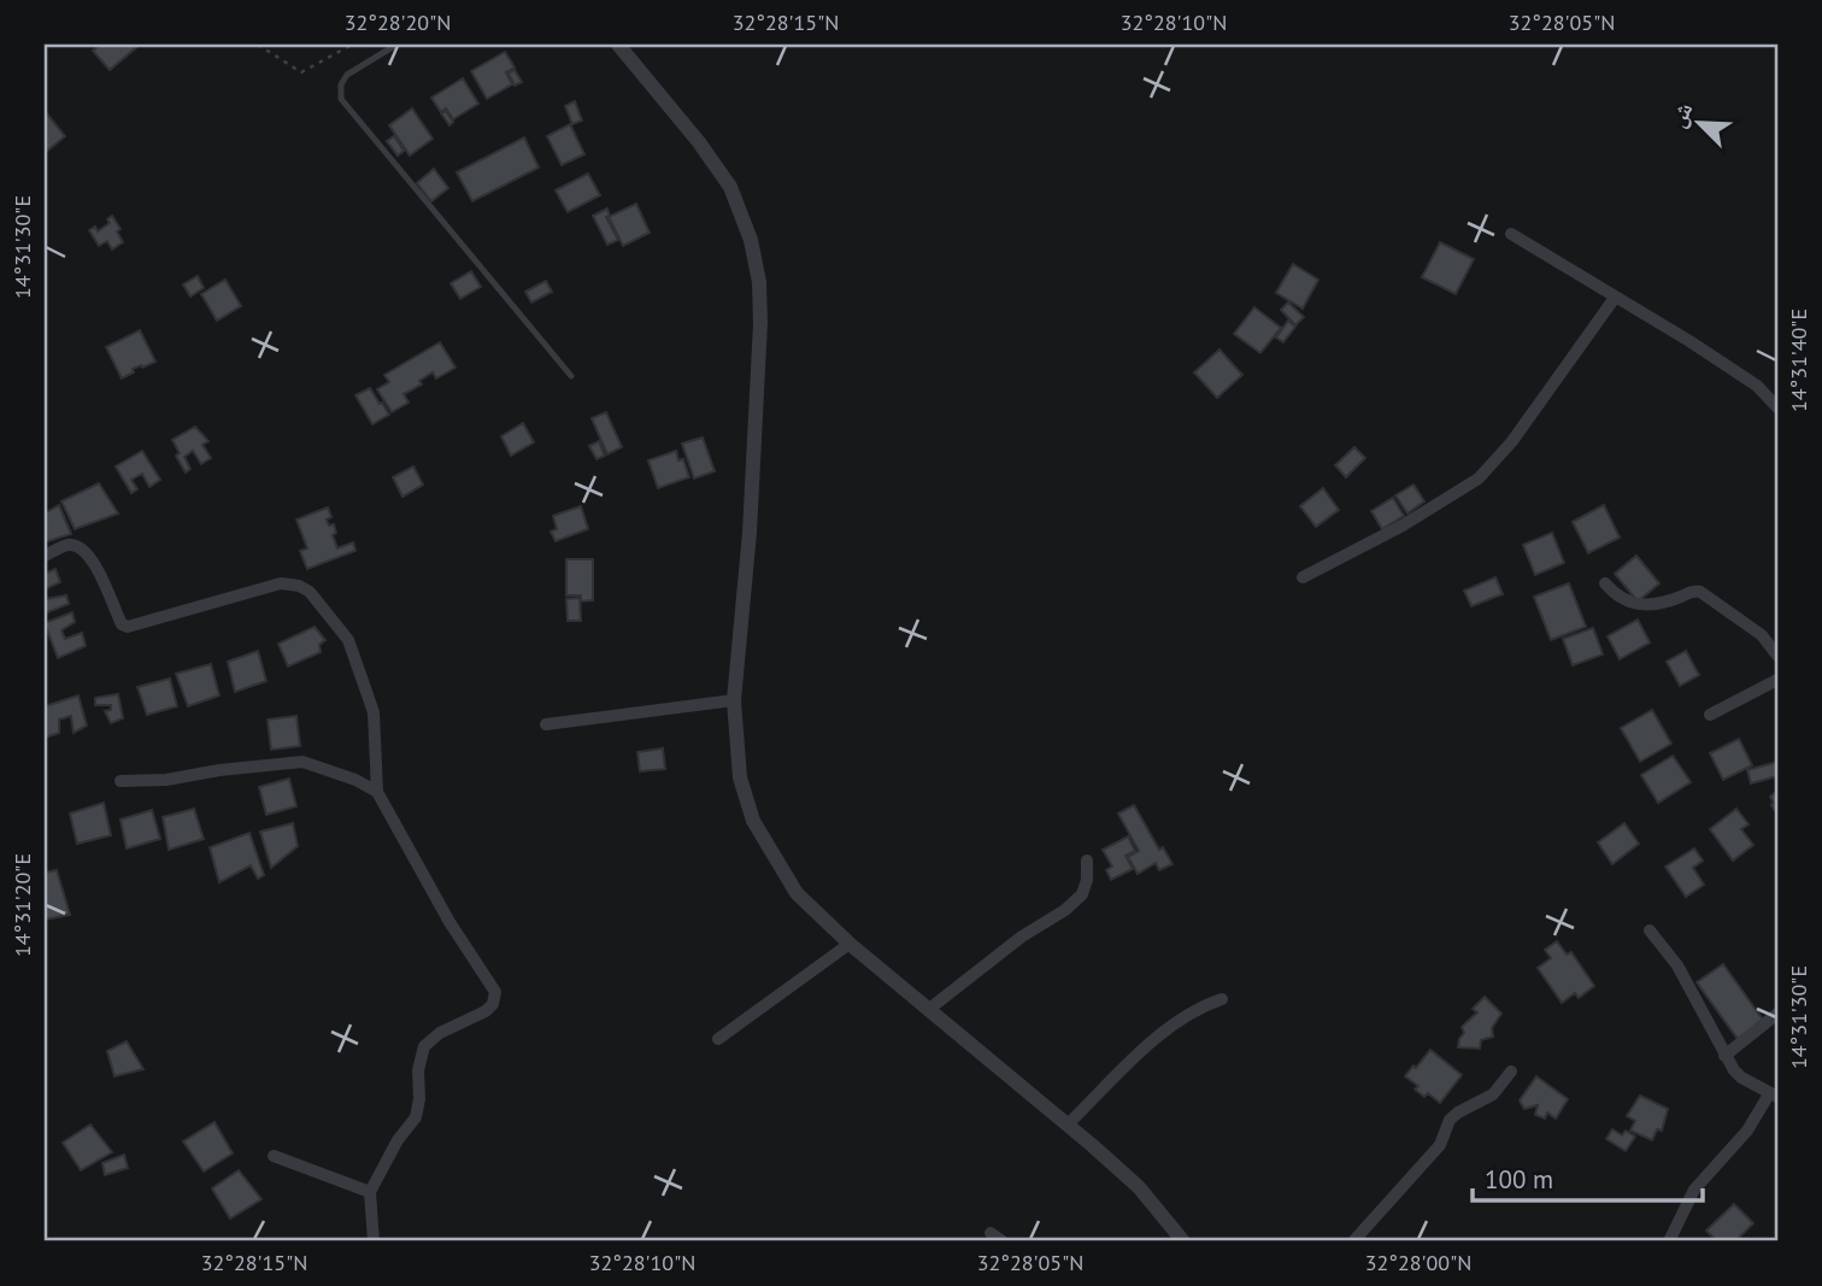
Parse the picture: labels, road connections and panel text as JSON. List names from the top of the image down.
{
  "scale_bar": "100 m",
  "north": "top left",
  "coordinates": [
    "32°28'20\"N",
    "32°28'15\"N",
    "32°28'10\"N",
    "32°28'05\"N",
    "14°31'30\"E",
    "14°31'40\"E",
    "14°31'20\"E",
    "32°28'00\"N"
  ]
}
